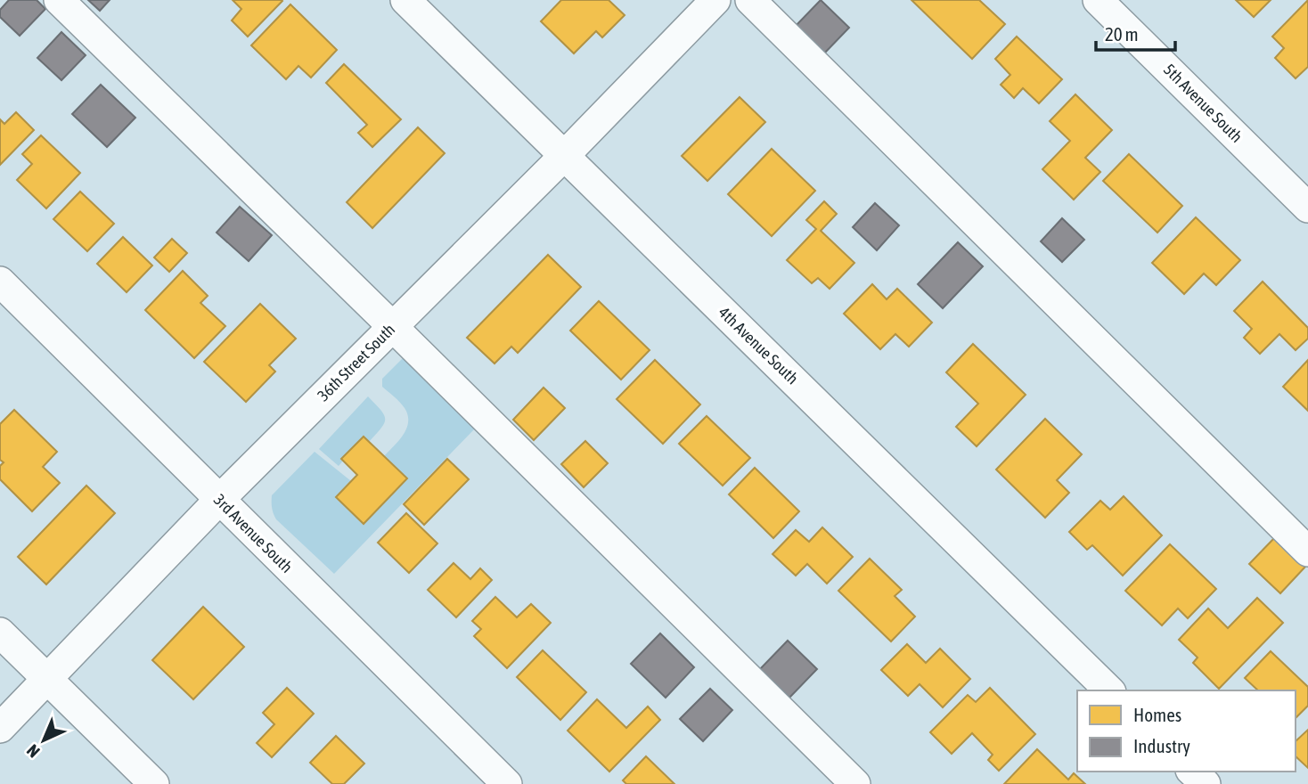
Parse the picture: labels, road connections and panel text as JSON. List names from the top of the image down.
{
  "streets": {
    "street": [
      "5th Avenue South",
      "4th Avenue South",
      "36th Street South",
      "3rd Avenue South"
    ]
  },
  "crossings": [
    ["4th Avenue South", "36th Street South"],
    ["36th Street South", "3rd Avenue South"]
  ],
  "legend": ["Homes", "Industry"],
  "scale_bar": "20 m",
  "north": "bottom left"
}
